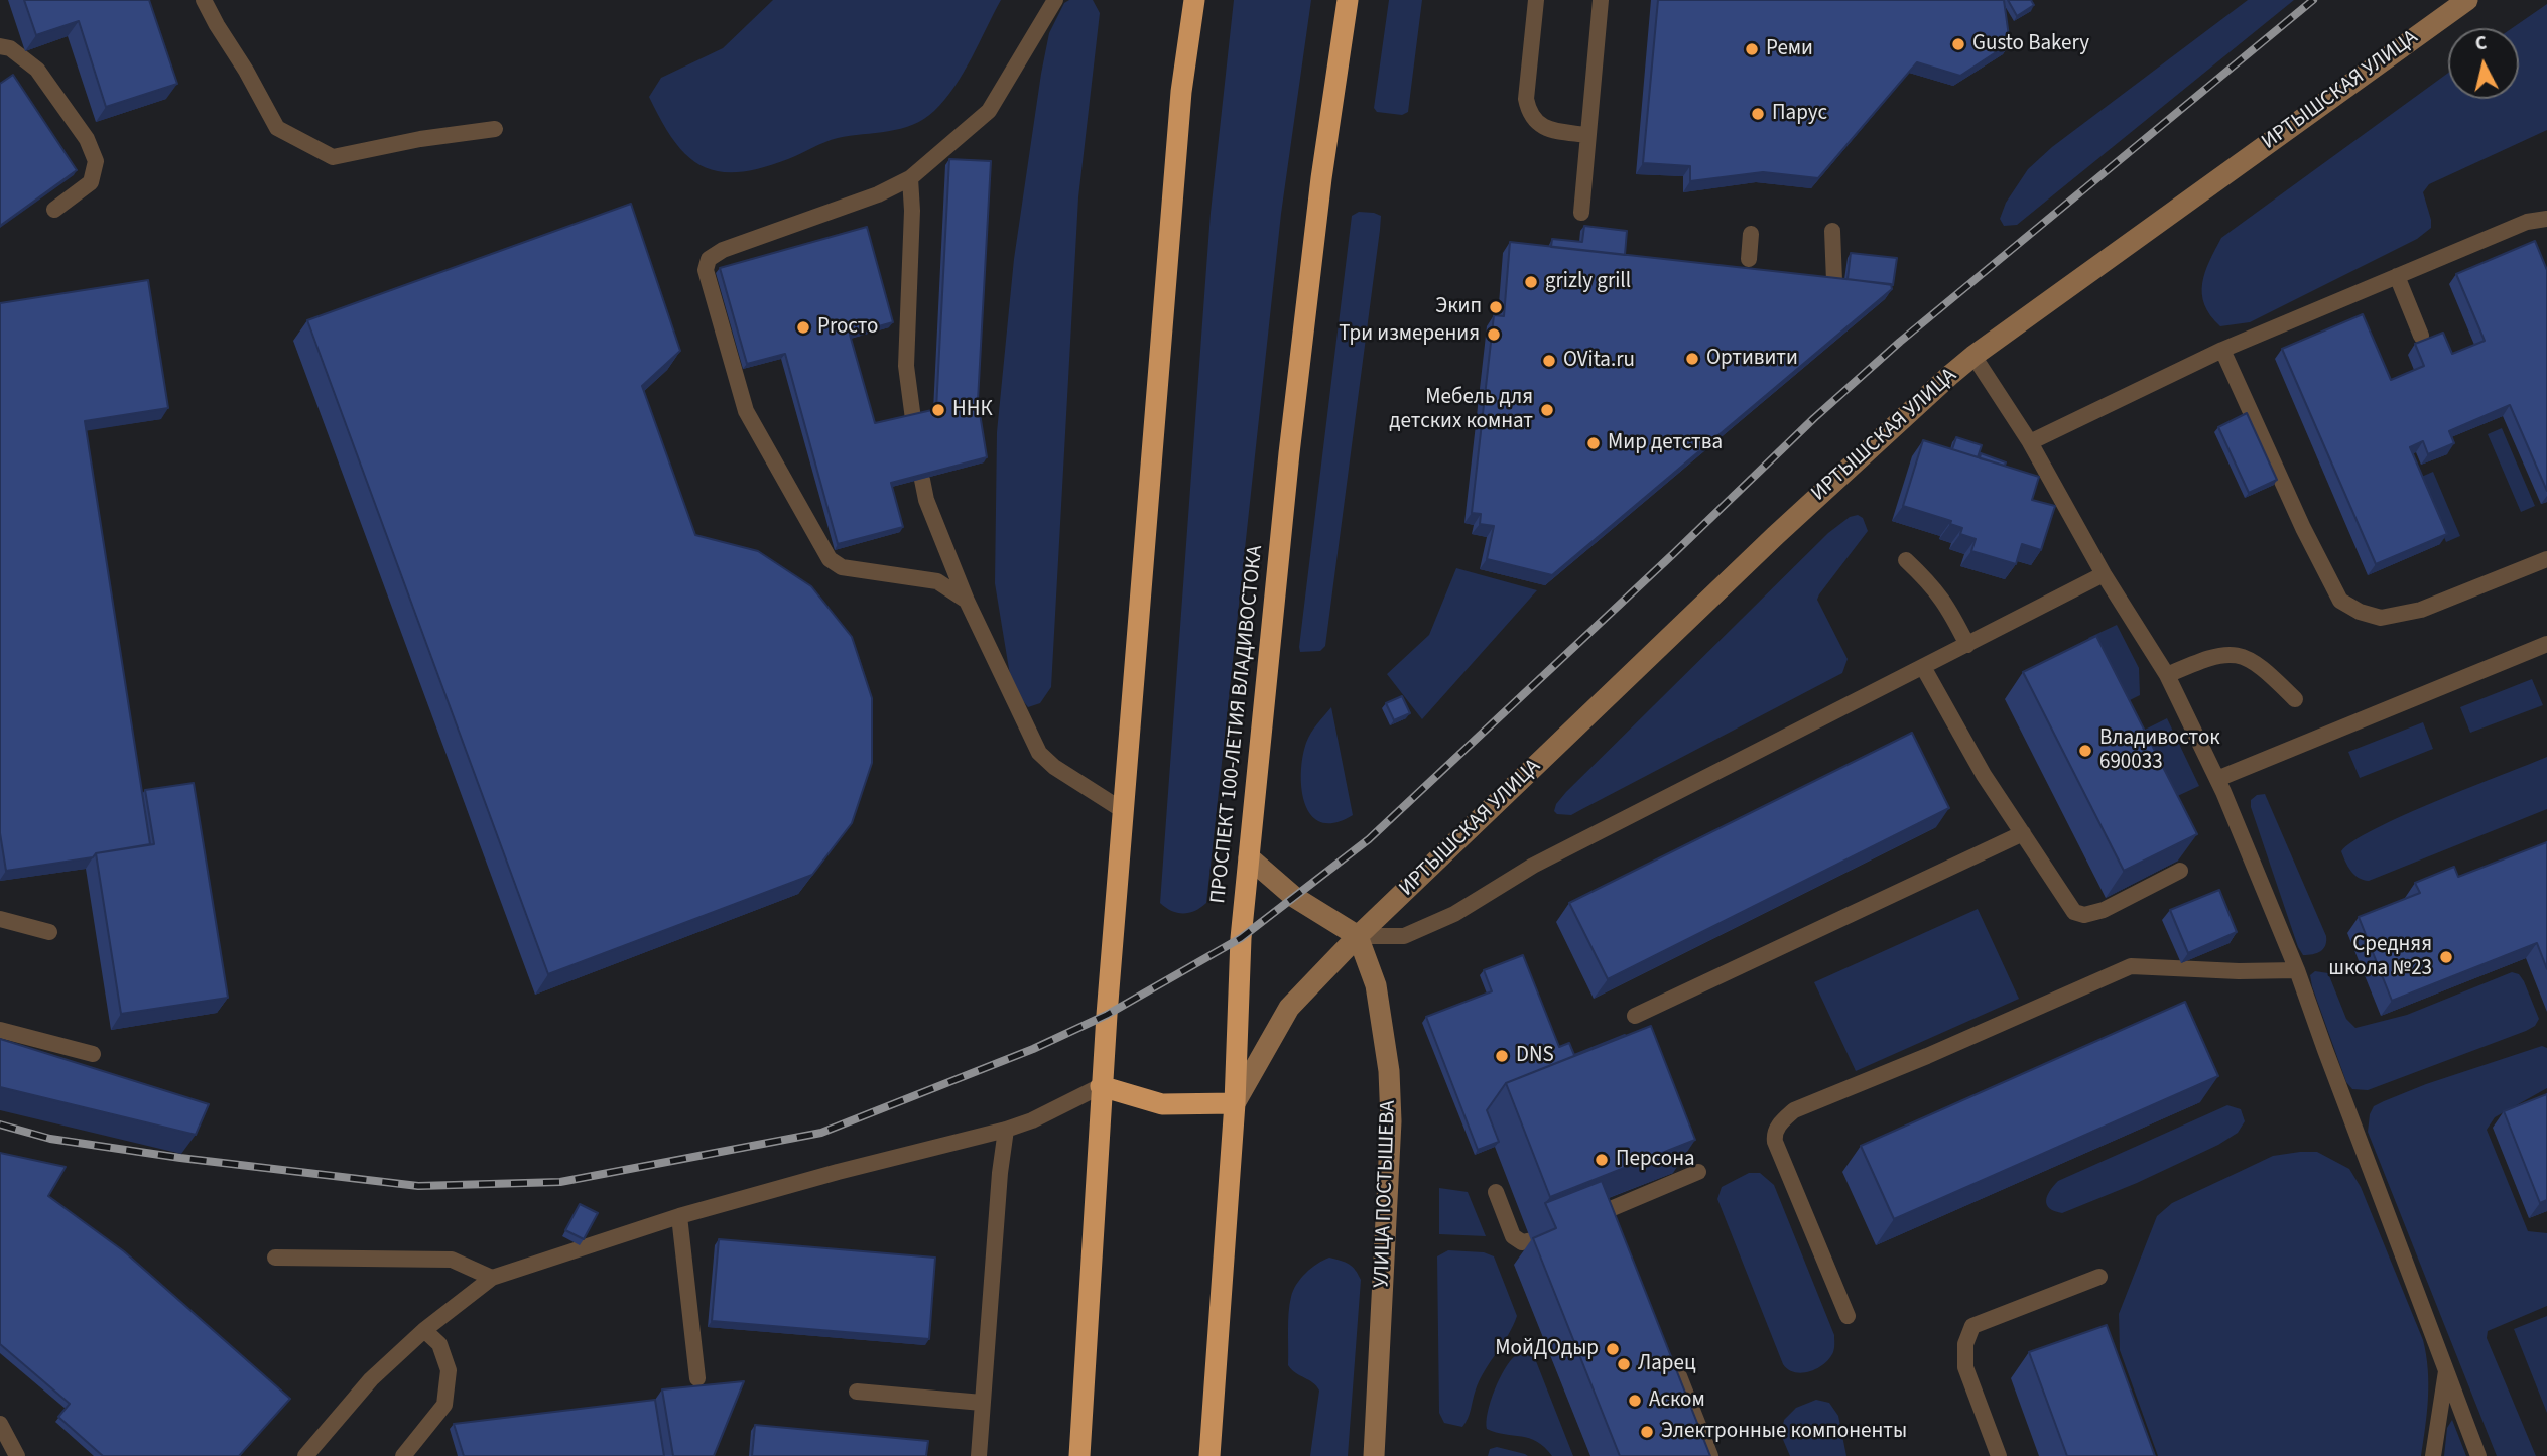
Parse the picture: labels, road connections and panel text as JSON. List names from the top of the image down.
{
  "streets": {
    "highway": ["ПРОСПЕКТ 100-ЛЕТИЯ ВЛАДИВОСТОКА"],
    "main road": ["ИРТЫШСКАЯ УЛИЦА", "УЛИЦА ПОСТЫШЕВА"]
  },
  "crossings": [
    ["ИРТЫШСКАЯ УЛИЦА", "ПРОСПЕКТ 100-ЛЕТИЯ ВЛАДИВОСТОКА"],
    ["ИРТЫШСКАЯ УЛИЦА", "УЛИЦА ПОСТЫШЕВА"]
  ],
  "places": [
    "Gusto Bakery",
    "Реми",
    "Парус",
    "grizly grill",
    "Экип",
    "Proсто",
    "Три измерения",
    "Ортивити",
    "OVita.ru",
    "ННК",
    "Мебель для детских комнат",
    "Мир детства",
    "Владивосток 690033",
    "Средняя школа №23",
    "DNS",
    "Персона",
    "МойДОдыр",
    "Ларец",
    "Аском",
    "Электронные компоненты"
  ],
  "north": "top"
}
